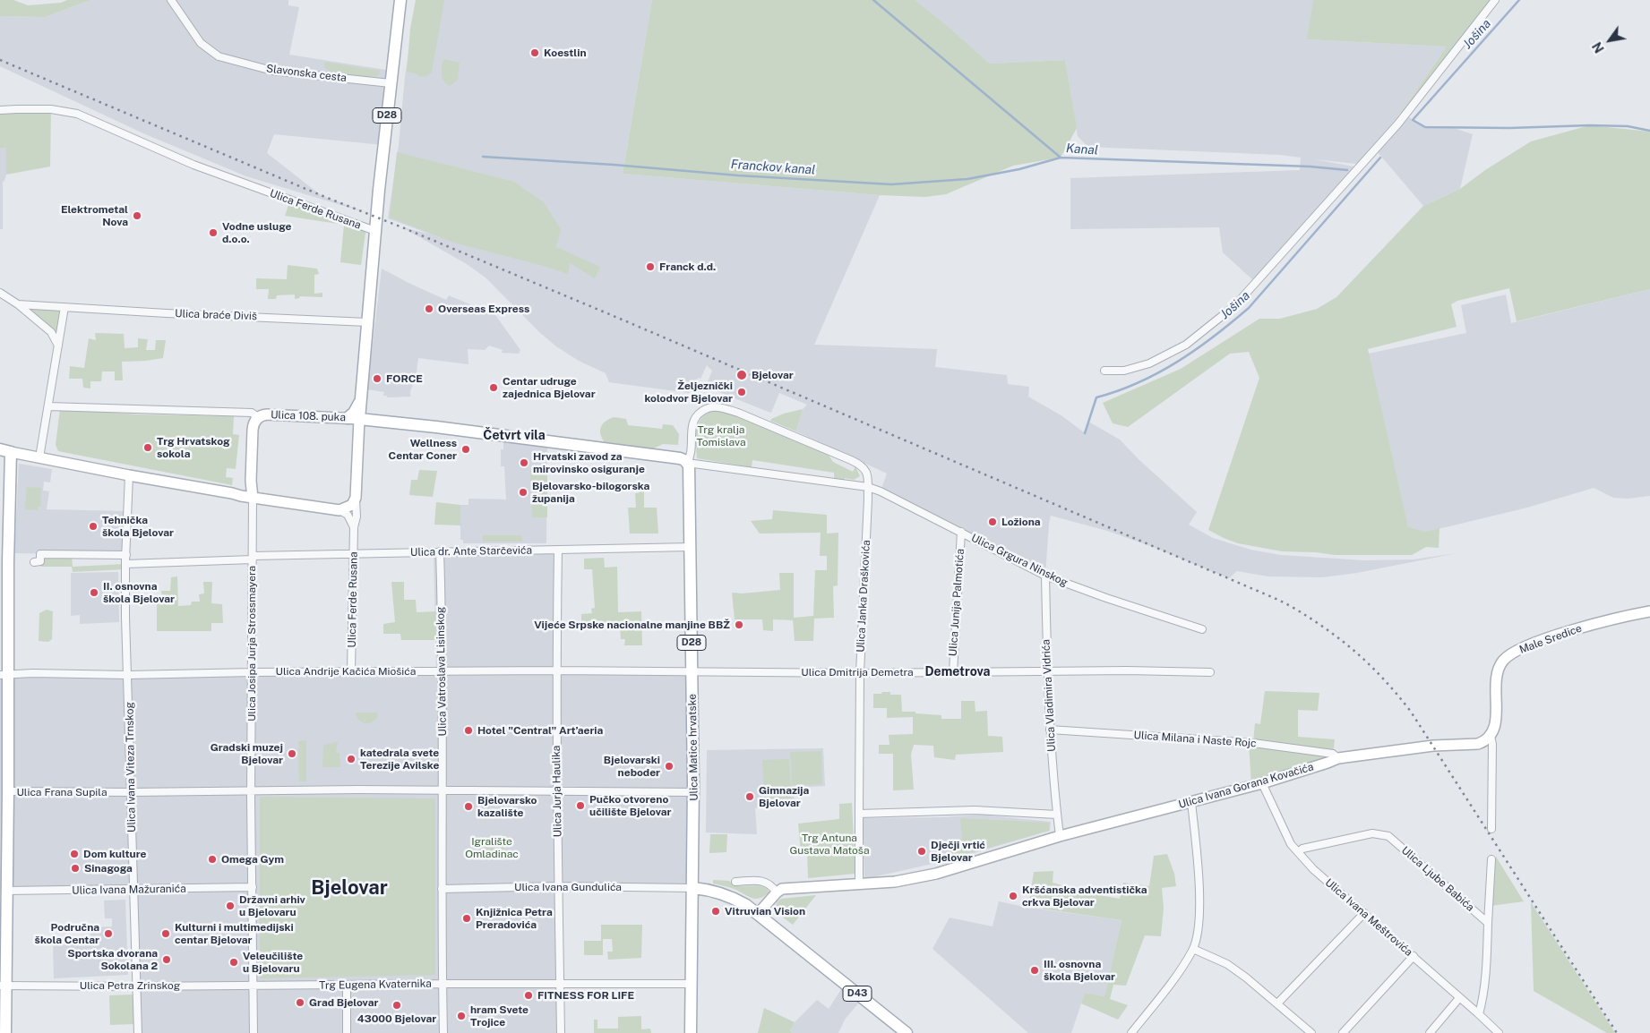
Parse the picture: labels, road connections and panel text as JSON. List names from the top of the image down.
{
  "streets": {
    "main road": [
      "D28",
      "Ulica Ferde Rusana",
      "Ulica Matice hrvatske",
      "D43"
    ],
    "street": [
      "Slavonska cesta",
      "Ulica braće Diviš",
      "Ulica 108. puka",
      "Ulica dr. Ante Starčevića",
      "Ulica Grgura Ninskog",
      "Ulica Janka Draškovića",
      "Ulica Junija Palmotića",
      "Male Sredice",
      "Ulica Josipa Jurja Strossmayera",
      "Ulica Andrije Kačića Miošića",
      "Ulica Vatroslava Lisinskog",
      "Ulica Dmitrija Demetra",
      "Ulica Vladimira Vidrića",
      "Ulica Milana i Naste Rojc",
      "Ulica Ivana Viteza Trnskog",
      "Ulica Ivana Gorana Kovačića",
      "Ulica Jurja Haulika",
      "Ulica Frana Supila",
      "Ulica Ljube Babića",
      "Ulica Ivana Gundulića",
      "Ulica Ivana Mažuranića",
      "Ulica Ivana Meštrovića",
      "Trg Eugena Kvaternika",
      "Ulica Petra Zrinskog"
    ]
  },
  "crossings": [
    ["Slavonska cesta", "D28"],
    ["D28", "Ulica Ferde Rusana"],
    ["Ulica Ferde Rusana", "Ulica braće Diviš"],
    ["Ulica Ferde Rusana", "Ulica 108. puka"],
    ["Ulica Ferde Rusana", "Ulica dr. Ante Starčevića"],
    ["Ulica Ferde Rusana", "Ulica Andrije Kačića Miošića"],
    ["Ulica dr. Ante Starčevića", "Ulica Josipa Jurja Strossmayera"],
    ["Ulica dr. Ante Starčevića", "Ulica Vatroslava Lisinskog"],
    ["Ulica dr. Ante Starčevića", "Ulica Matice hrvatske"],
    ["Ulica dr. Ante Starčevića", "Ulica Ivana Viteza Trnskog"],
    ["Ulica dr. Ante Starčevića", "Ulica Jurja Haulika"],
    ["Ulica Grgura Ninskog", "Ulica Janka Draškovića"],
    ["Ulica Grgura Ninskog", "Ulica Junija Palmotića"],
    ["Ulica Grgura Ninskog", "Ulica Vladimira Vidrića"],
    ["Ulica Janka Draškovića", "Ulica Dmitrija Demetra"],
    ["Ulica Junija Palmotića", "Ulica Dmitrija Demetra"],
    ["Male Sredice", "Ulica Ivana Gorana Kovačića"],
    ["Ulica Josipa Jurja Strossmayera", "Ulica Andrije Kačića Miošića"],
    ["Ulica Josipa Jurja Strossmayera", "Ulica Frana Supila"],
    ["Ulica Andrije Kačića Miošića", "Ulica Vatroslava Lisinskog"],
    ["Ulica Andrije Kačića Miošića", "Ulica Dmitrija Demetra"],
    ["Ulica Andrije Kačića Miošića", "Ulica Matice hrvatske"],
    ["Ulica Andrije Kačića Miošića", "Ulica Ivana Viteza Trnskog"],
    ["Ulica Andrije Kačića Miošića", "Ulica Jurja Haulika"],
    ["Ulica Vatroslava Lisinskog", "Trg Eugena Kvaternika"],
    ["Ulica Dmitrija Demetra", "Ulica Vladimira Vidrića"],
    ["Ulica Dmitrija Demetra", "Ulica Matice hrvatske"],
    ["Ulica Vladimira Vidrića", "Ulica Milana i Naste Rojc"],
    ["Ulica Milana i Naste Rojc", "Ulica Ivana Gorana Kovačića"],
    ["Ulica Matice hrvatske", "Ulica Ivana Gundulića"],
    ["Ulica Matice hrvatske", "D43"],
    ["Ulica Ivana Viteza Trnskog", "Ulica Frana Supila"],
    ["Ulica Ivana Viteza Trnskog", "Ulica Ivana Mažuranića"],
    ["Ulica Ivana Viteza Trnskog", "Ulica Petra Zrinskog"],
    ["Ulica Ivana Gorana Kovačića", "Ulica Ivana Meštrovića"],
    ["Ulica Jurja Haulika", "Ulica Ivana Gundulića"],
    ["Ulica Ljube Babića", "Ulica Ivana Meštrovića"],
    ["Ulica Ivana Gundulića", "Trg Eugena Kvaternika"],
    ["Ulica Ivana Gundulića", "D43"],
    ["Trg Eugena Kvaternika", "Ulica Petra Zrinskog"]
  ],
  "districts": ["Četvrt vila", "Demetrova", "Bjelovar"],
  "water": ["Jošina", "Kanal", "Franckov kanal"],
  "parks": ["Trg kralja Tomislava", "Trg Antuna Gustava Matoša", "Igralište Omladinac"],
  "places": [
    "Koestlin",
    "Elektrometal Nova",
    "Vodne usluge d.o.o.",
    "Franck d.d.",
    "Overseas Express",
    "Bjelovar",
    "FORCE",
    "Centar udruge zajednica Bjelovar",
    "Željeznički kolodvor Bjelovar",
    "Trg Hrvatskog sokola",
    "Wellness Centar Coner",
    "Hrvatski zavod za mirovinsko osiguranje",
    "Bjelovarsko-bilogorska županija",
    "Ložiona",
    "Tehnička škola Bjelovar",
    "II. osnovna škola Bjelovar",
    "Vijeće Srpske nacionalne manjine BBŽ",
    "Hotel \"Central\" Art’aeria",
    "Gradski muzej Bjelovar",
    "katedrala svete Terezije Avilske",
    "Bjelovarski neboder",
    "Gimnazija Bjelovar",
    "Pučko otvoreno učilište Bjelovar",
    "Bjelovarsko kazalište",
    "Dječji vrtić Bjelovar",
    "Dom kulture",
    "Omega Gym",
    "Sinagoga",
    "Kršćanska adventistička crkva Bjelovar",
    "Državni arhiv u Bjelovaru",
    "Vitruvian Vision",
    "Knjižnica Petra Preradovića",
    "Područna škola Centar",
    "Kulturni i multimedijski centar Bjelovar",
    "Sportska dvorana Sokolana 2",
    "Veleučilište u Bjelovaru",
    "III. osnovna škola Bjelovar",
    "FITNESS FOR LIFE",
    "Grad Bjelovar",
    "43000 Bjelovar",
    "hram Svete Trojice"
  ],
  "north": "bottom left"
}
